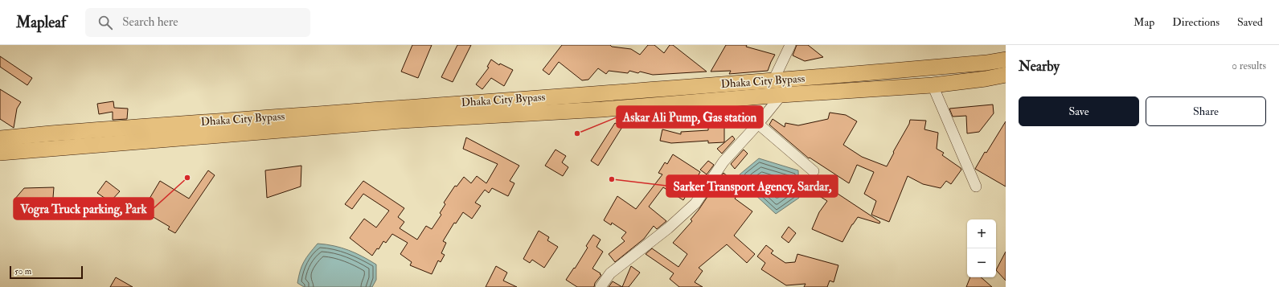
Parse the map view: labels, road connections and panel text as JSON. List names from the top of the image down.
{
  "streets": {
    "highway": ["Dhaka City Bypass"]
  },
  "places": ["Askar Ali Pump, Gas station", "Vogra Truck parking, Park", "Sarker Transport Agency, Sardar,"],
  "scale_bar": "50 m",
  "page": {
    "header": "Mapleaf",
    "search": "Search here",
    "nav": ["Map", "Directions", "Saved"],
    "heading": ["Nearby", "0 results"],
    "buttons": ["Save", "Share"],
    "map_buttons": ["+", "−"],
    "scale": "50 m"
  }
}
